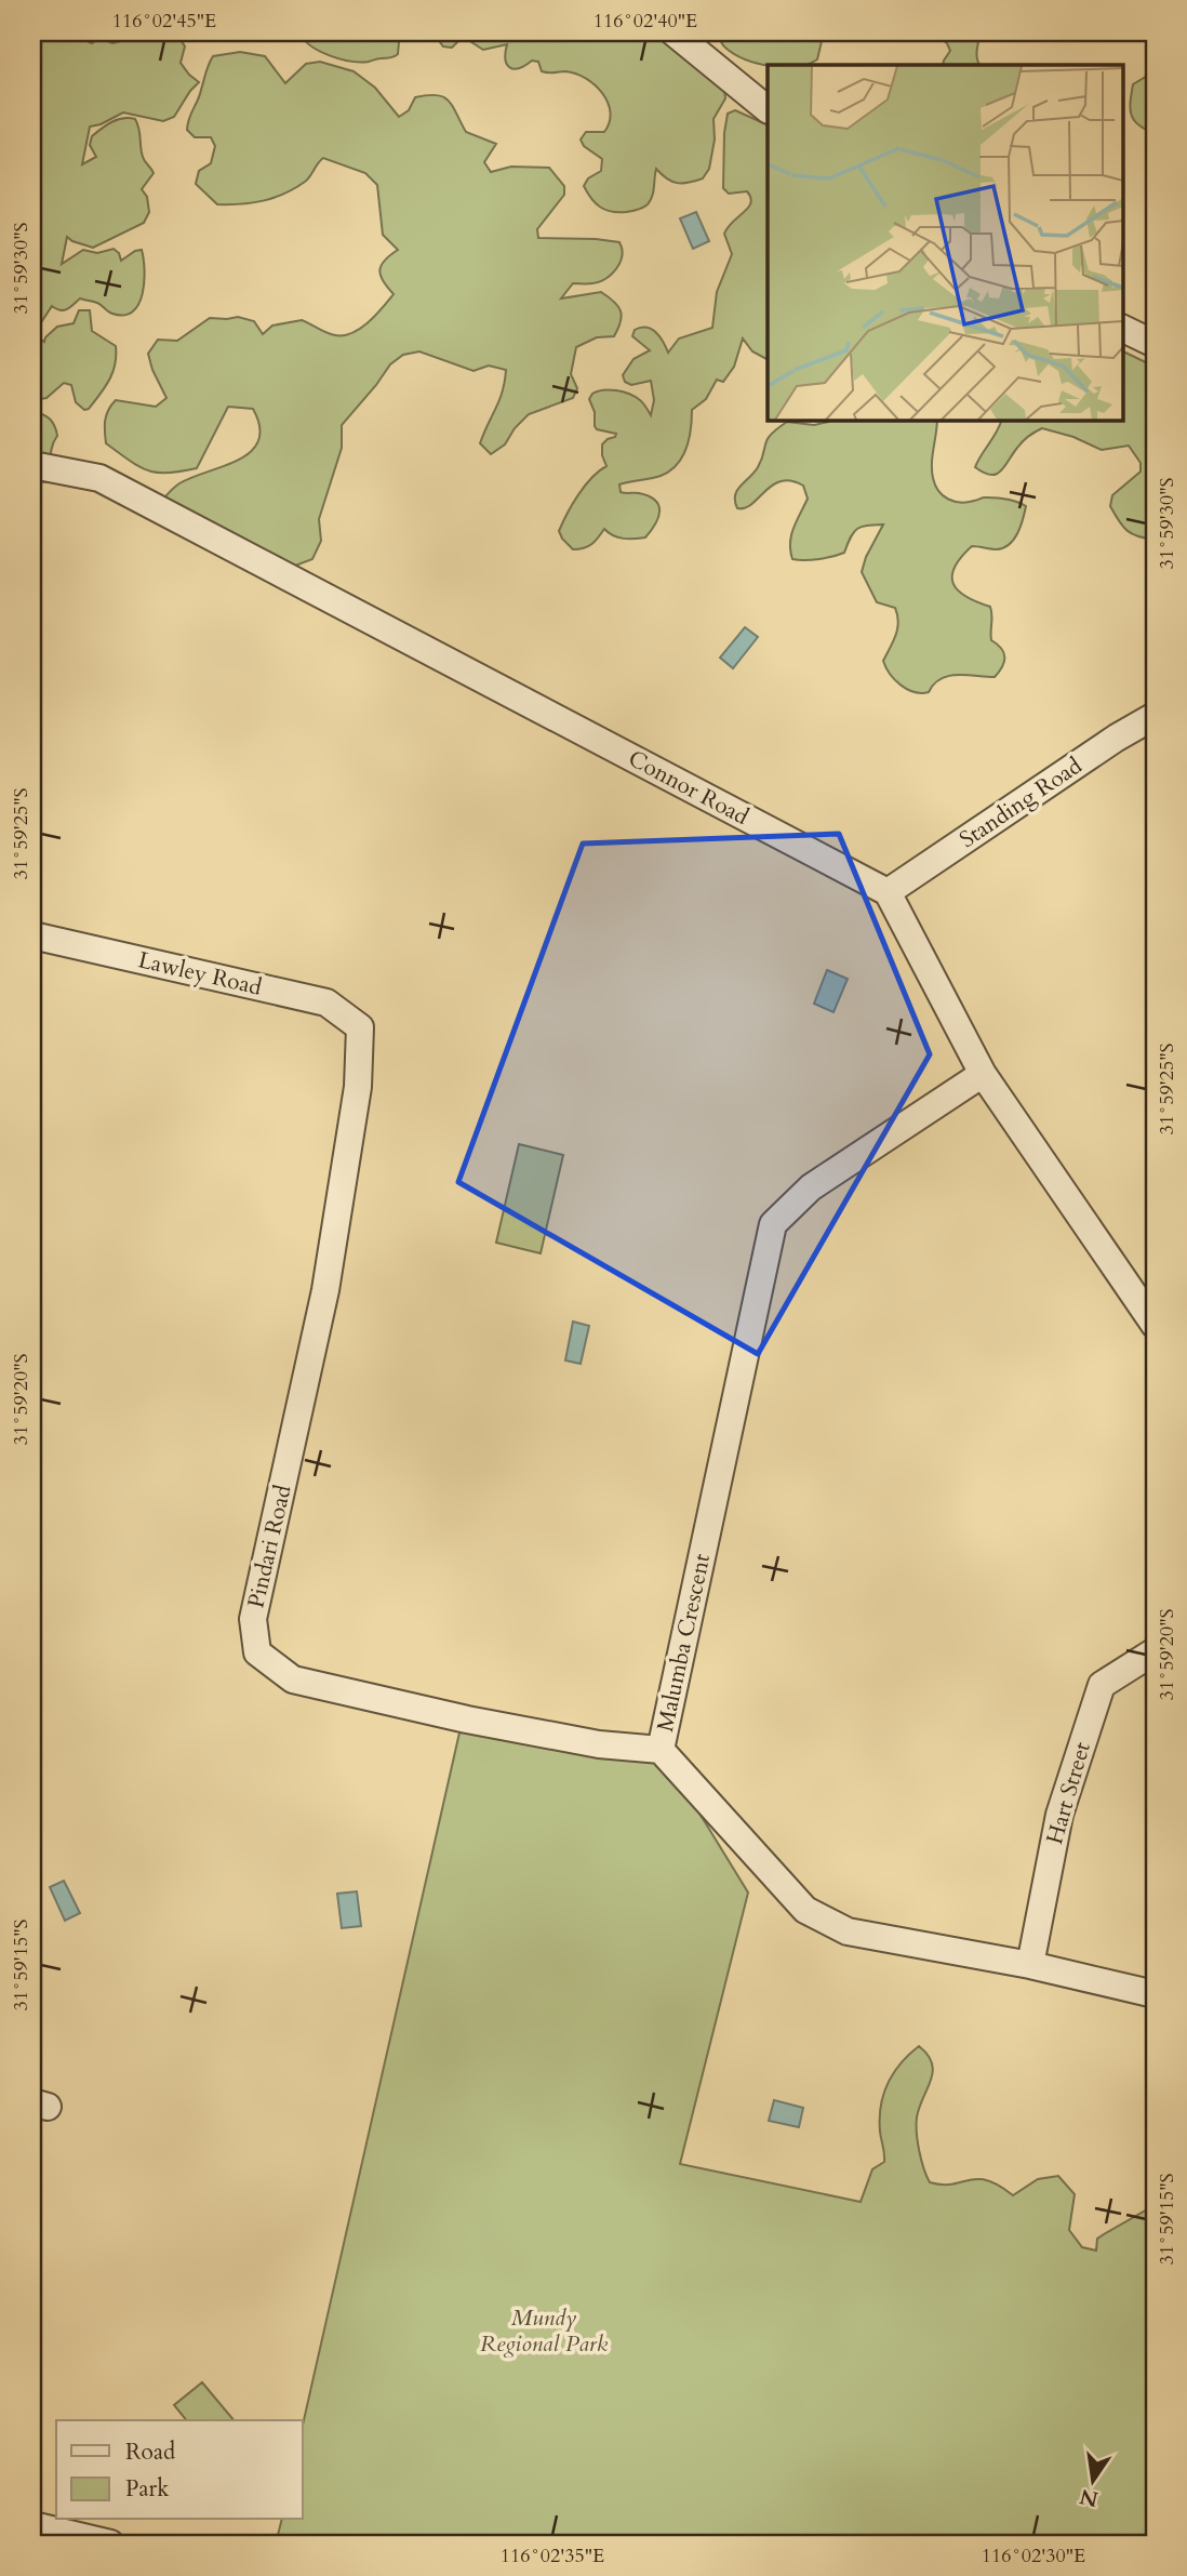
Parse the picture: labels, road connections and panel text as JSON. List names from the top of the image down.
{
  "streets": {
    "street": [
      "Connor Road",
      "Standing Road",
      "Lawley Road",
      "Pindari Road",
      "Malumba Crescent",
      "Hart Street"
    ]
  },
  "crossings": [
    ["Connor Road", "Standing Road"],
    ["Lawley Road", "Pindari Road"],
    ["Pindari Road", "Malumba Crescent"],
    ["Malumba Crescent", "Hart Street"]
  ],
  "parks": ["Mundy Regional Park"],
  "legend": ["Road", "Park"],
  "north": "bottom",
  "coordinates": [
    "116°02'45\"E",
    "116°02'40\"E",
    "31°59'30\"S",
    "31°59'25\"S",
    "31°59'20\"S",
    "31°59'15\"S",
    "116°02'35\"E",
    "116°02'30\"E"
  ]
}
